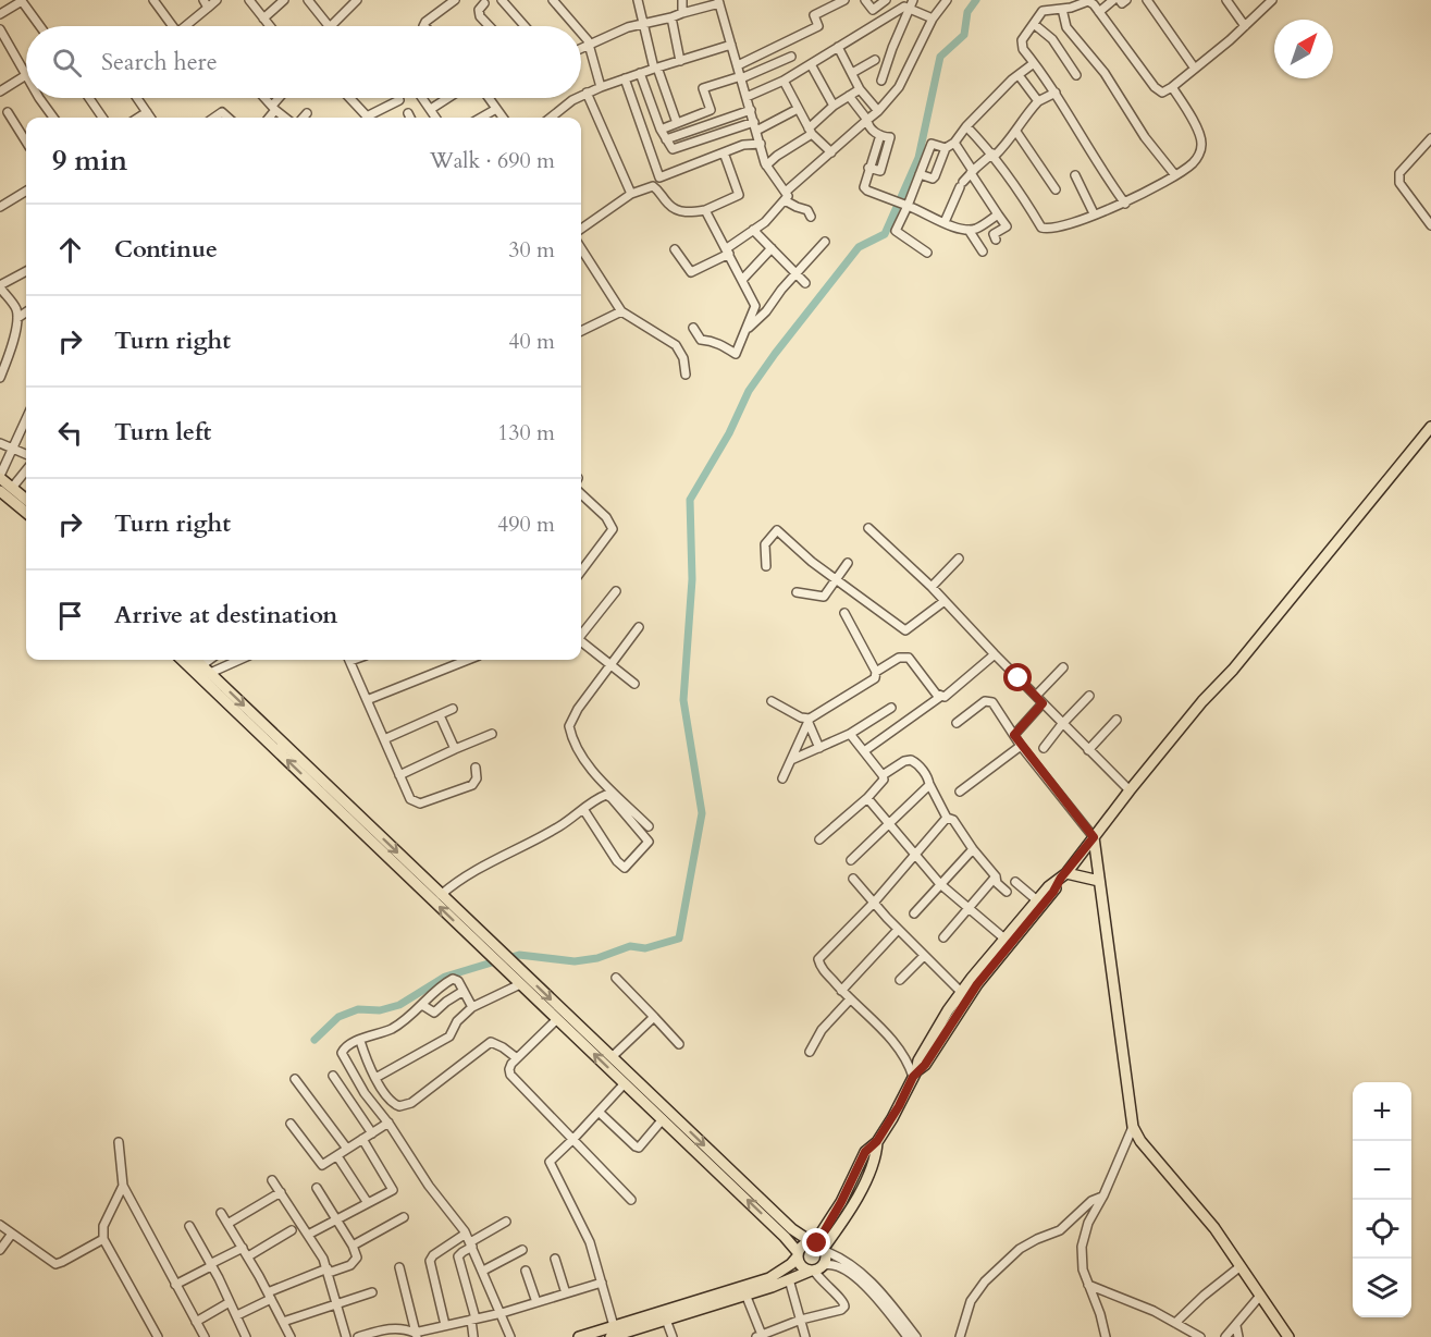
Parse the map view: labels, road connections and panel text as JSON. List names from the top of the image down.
{
  "north": "top right",
  "page": {
    "search": "Search here",
    "heading": ["9 min", "Walk · 690 m"],
    "list": [
      ["Continue", "30 m"],
      ["Turn right", "40 m"],
      ["Turn left", "130 m"],
      ["Turn right", "490 m"],
      "Arrive at destination"
    ],
    "map_buttons": ["+", "−"]
  }
}
